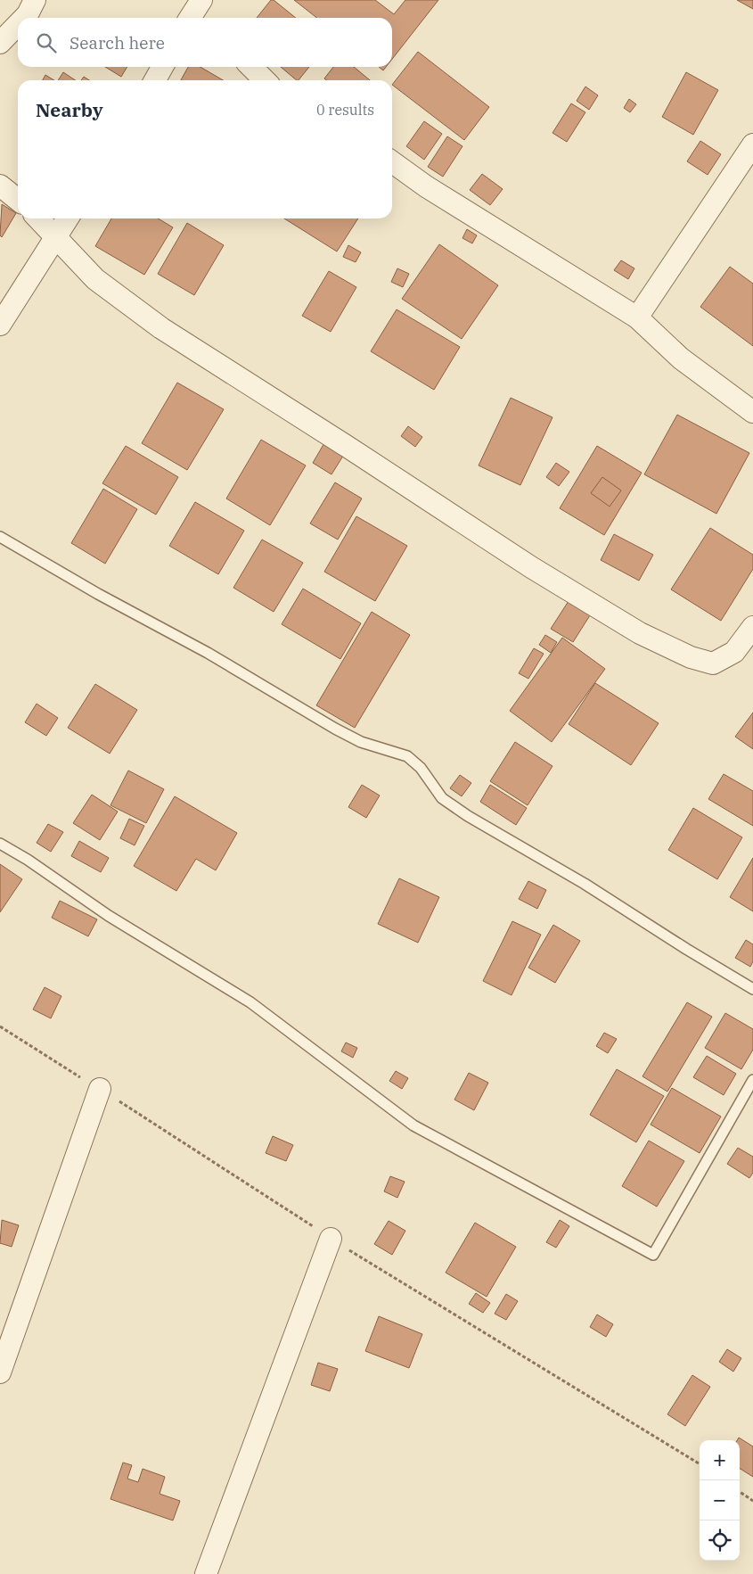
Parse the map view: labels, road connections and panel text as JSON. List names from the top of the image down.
{
  "page": {
    "search": "Search here",
    "heading": ["Nearby", "0 results"],
    "map_buttons": ["+", "−"]
  }
}
